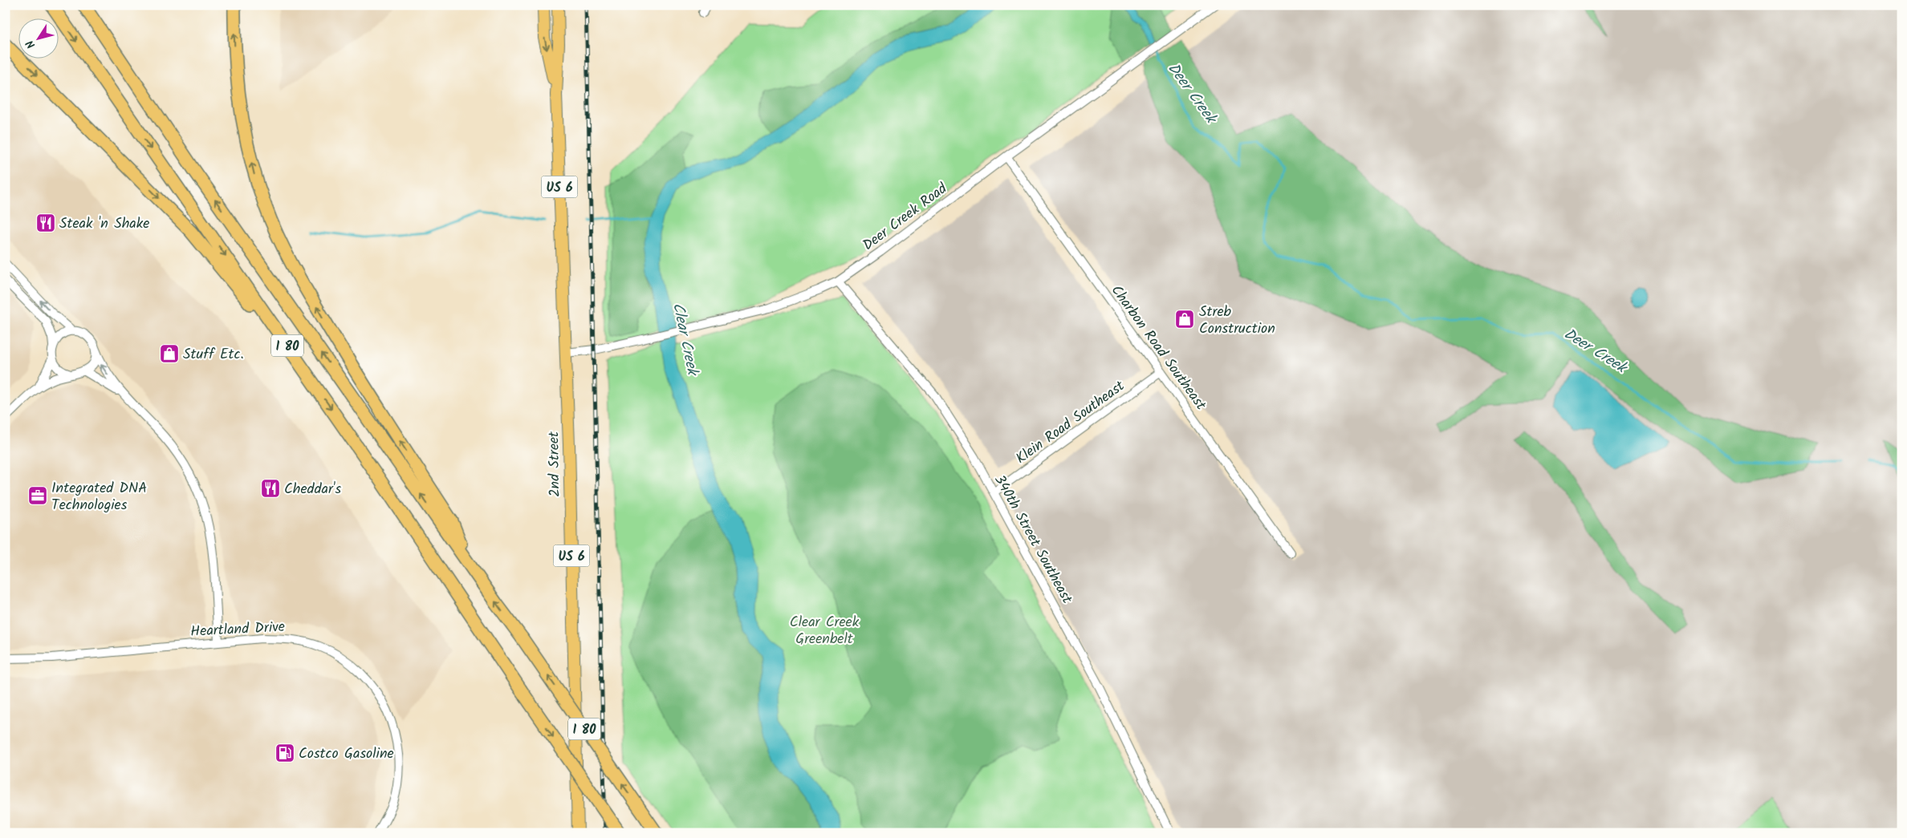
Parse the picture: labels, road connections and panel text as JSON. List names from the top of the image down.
{
  "streets": {
    "highway": ["I 80"],
    "main road": ["US 6", "2nd Street"],
    "street": [
      "Deer Creek Road",
      "Charbon Road Southeast",
      "Klein Road Southeast",
      "340th Street Southeast",
      "Heartland Drive"
    ]
  },
  "crossings": [
    ["Deer Creek Road", "Charbon Road Southeast"],
    ["Deer Creek Road", "2nd Street"],
    ["Deer Creek Road", "340th Street Southeast"],
    ["Charbon Road Southeast", "Klein Road Southeast"],
    ["Klein Road Southeast", "340th Street Southeast"]
  ],
  "water": ["Deer Creek", "Clear Creek"],
  "parks": ["Clear Creek Greenbelt"],
  "places": {
    "restaurant": ["Steak 'n Shake", "Cheddar's"],
    "shop": ["Streb Construction", "Stuff Etc."],
    "office": ["Integrated DNA Technologies"],
    "fuel station": ["Costco Gasoline"]
  },
  "north": "bottom left"
}
